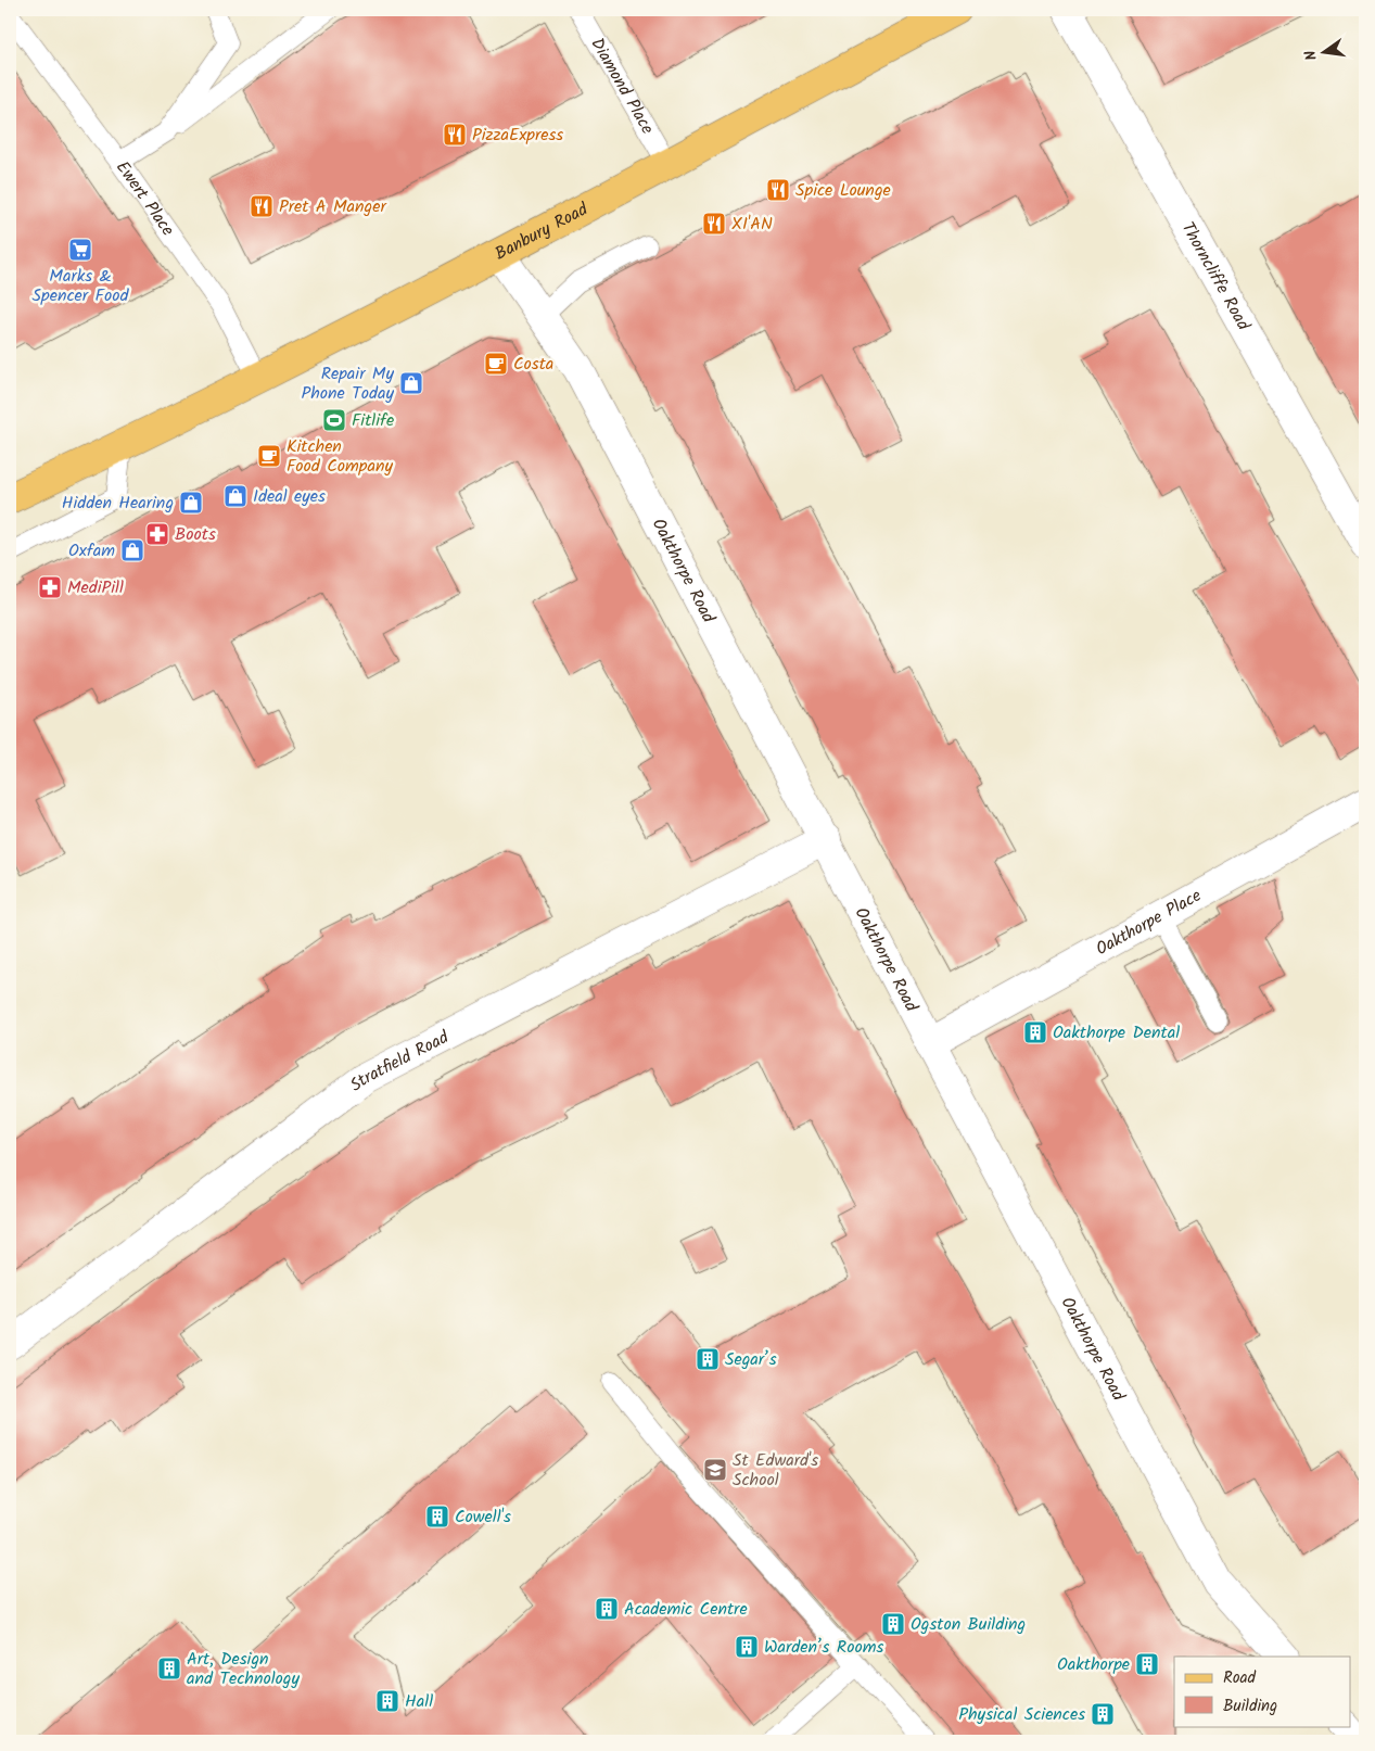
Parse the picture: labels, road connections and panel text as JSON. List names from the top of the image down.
{
  "streets": {
    "main road": ["Banbury Road"],
    "street": [
      "Thorncliffe Road",
      "Oakthorpe Road",
      "Oakthorpe Place",
      "Stratfield Road"
    ],
    "lane": ["Diamond Place", "Ewert Place"]
  },
  "crossings": [
    ["Diamond Place", "Banbury Road"],
    ["Ewert Place", "Banbury Road"],
    ["Banbury Road", "Oakthorpe Road"],
    ["Oakthorpe Road", "Oakthorpe Place"],
    ["Oakthorpe Road", "Stratfield Road"]
  ],
  "places": {
    "restaurant": [
      "PizzaExpress",
      "Spice Lounge",
      "Pret A Manger",
      "XI'AN"
    ],
    "supermarket": ["Marks & Spencer Food"],
    "cafe": ["Costa", "Kitchen Food Company"],
    "shop": [
      "Repair My Phone Today",
      "Ideal eyes",
      "Hidden Hearing",
      "Oxfam"
    ],
    "sports": ["Fitlife"],
    "pharmacy": ["Boots", "MediPill"],
    "building": [
      "Oakthorpe Dental",
      "Segar’s",
      "Cowell's",
      "Academic Centre",
      "Ogston Building",
      "Warden’s Rooms",
      "Oakthorpe",
      "Art, Design and Technology",
      "Hall",
      "Physical Sciences"
    ],
    "school or university": ["St Edward's School"]
  },
  "legend": ["Road", "Building"],
  "north": "left"
}
